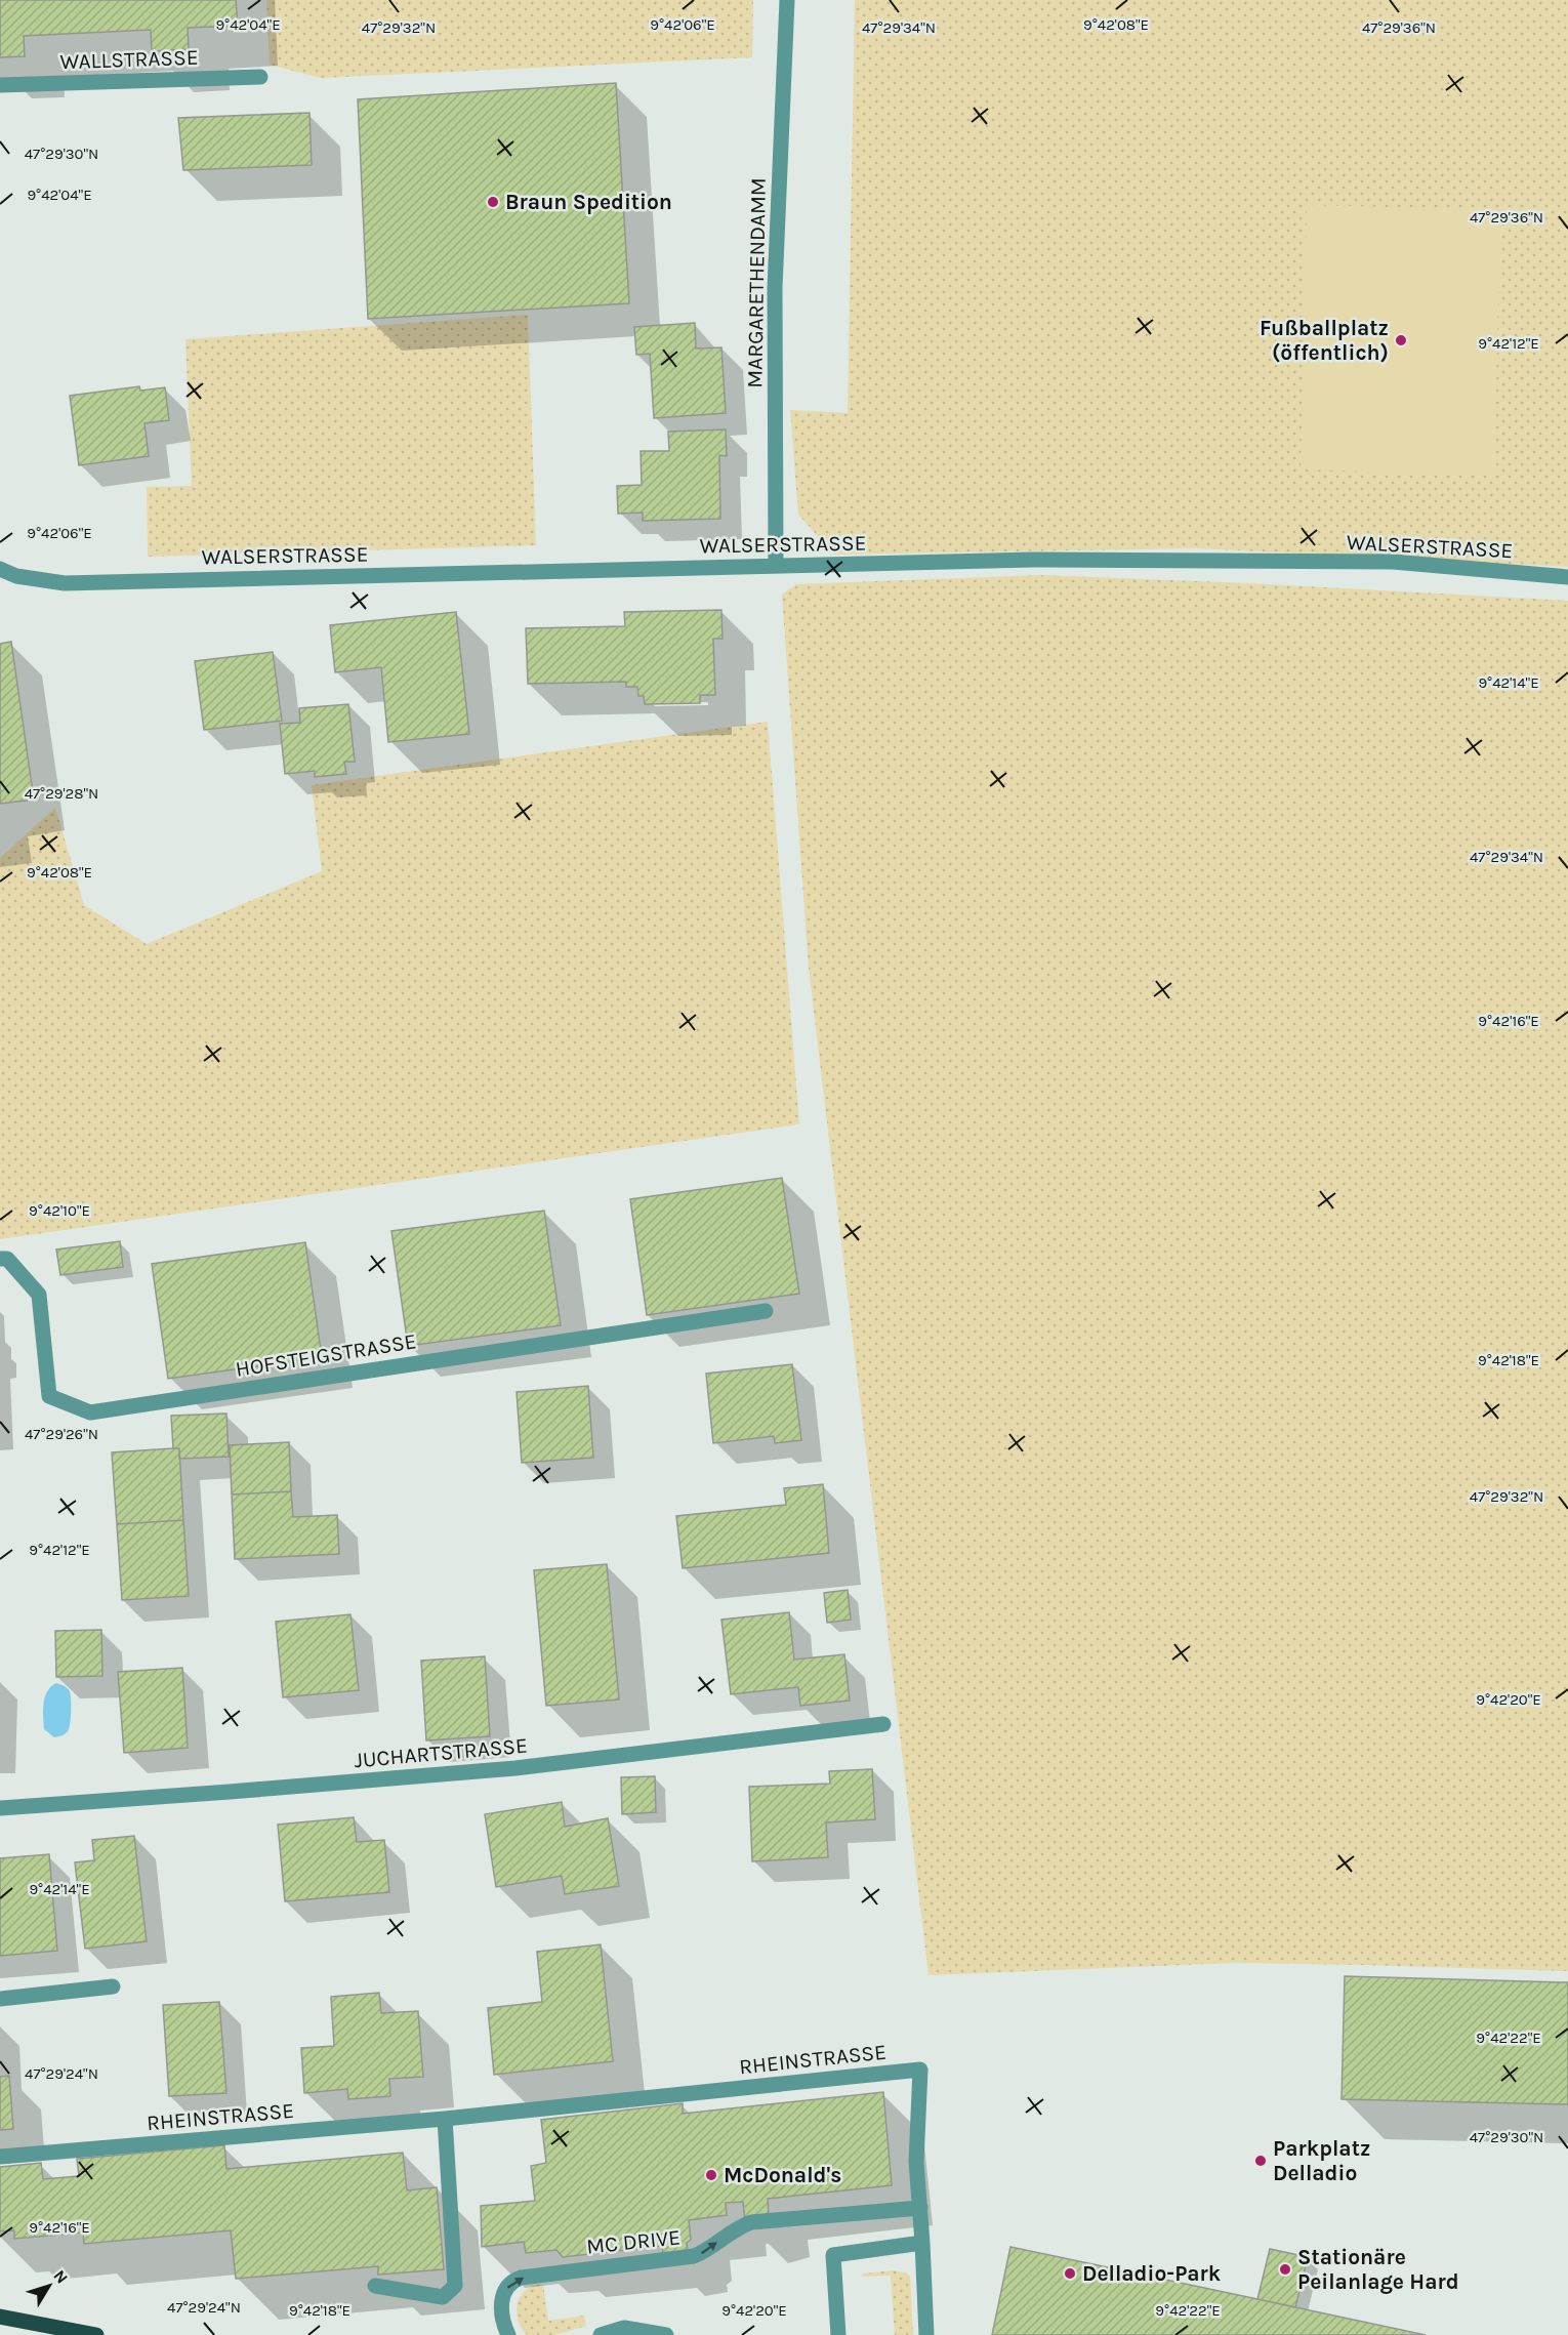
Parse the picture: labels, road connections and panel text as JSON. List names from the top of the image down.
{
  "streets": {
    "street": [
      "WALLSTRASSE",
      "MARGARETHENDAMM",
      "WALSERSTRASSE",
      "HOFSTEIGSTRASSE",
      "JUCHARTSTRASSE",
      "RHEINSTRASSE",
      "MC DRIVE"
    ]
  },
  "crossings": [
    ["MARGARETHENDAMM", "WALSERSTRASSE"],
    ["RHEINSTRASSE", "MC DRIVE"]
  ],
  "one_way": ["MC DRIVE"],
  "places": [
    "Braun Spedition",
    "Fußballplatz (öffentlich)",
    "Parkplatz Delladio",
    "McDonald's",
    "Stationäre Peilanlage Hard",
    "Delladio-Park"
  ],
  "north": "top right",
  "coordinates": [
    "9°42'04\"E",
    "9°42'06\"E",
    "9°42'08\"E",
    "47°29'36\"N",
    "47°29'32\"N",
    "47°29'34\"N",
    "47°29'30\"N",
    "9°42'12\"E",
    "9°42'14\"E",
    "47°29'28\"N",
    "9°42'16\"E",
    "9°42'10\"E",
    "9°42'18\"E",
    "47°29'26\"N",
    "9°42'20\"E",
    "9°42'22\"E",
    "47°29'24\"N"
  ]
}
